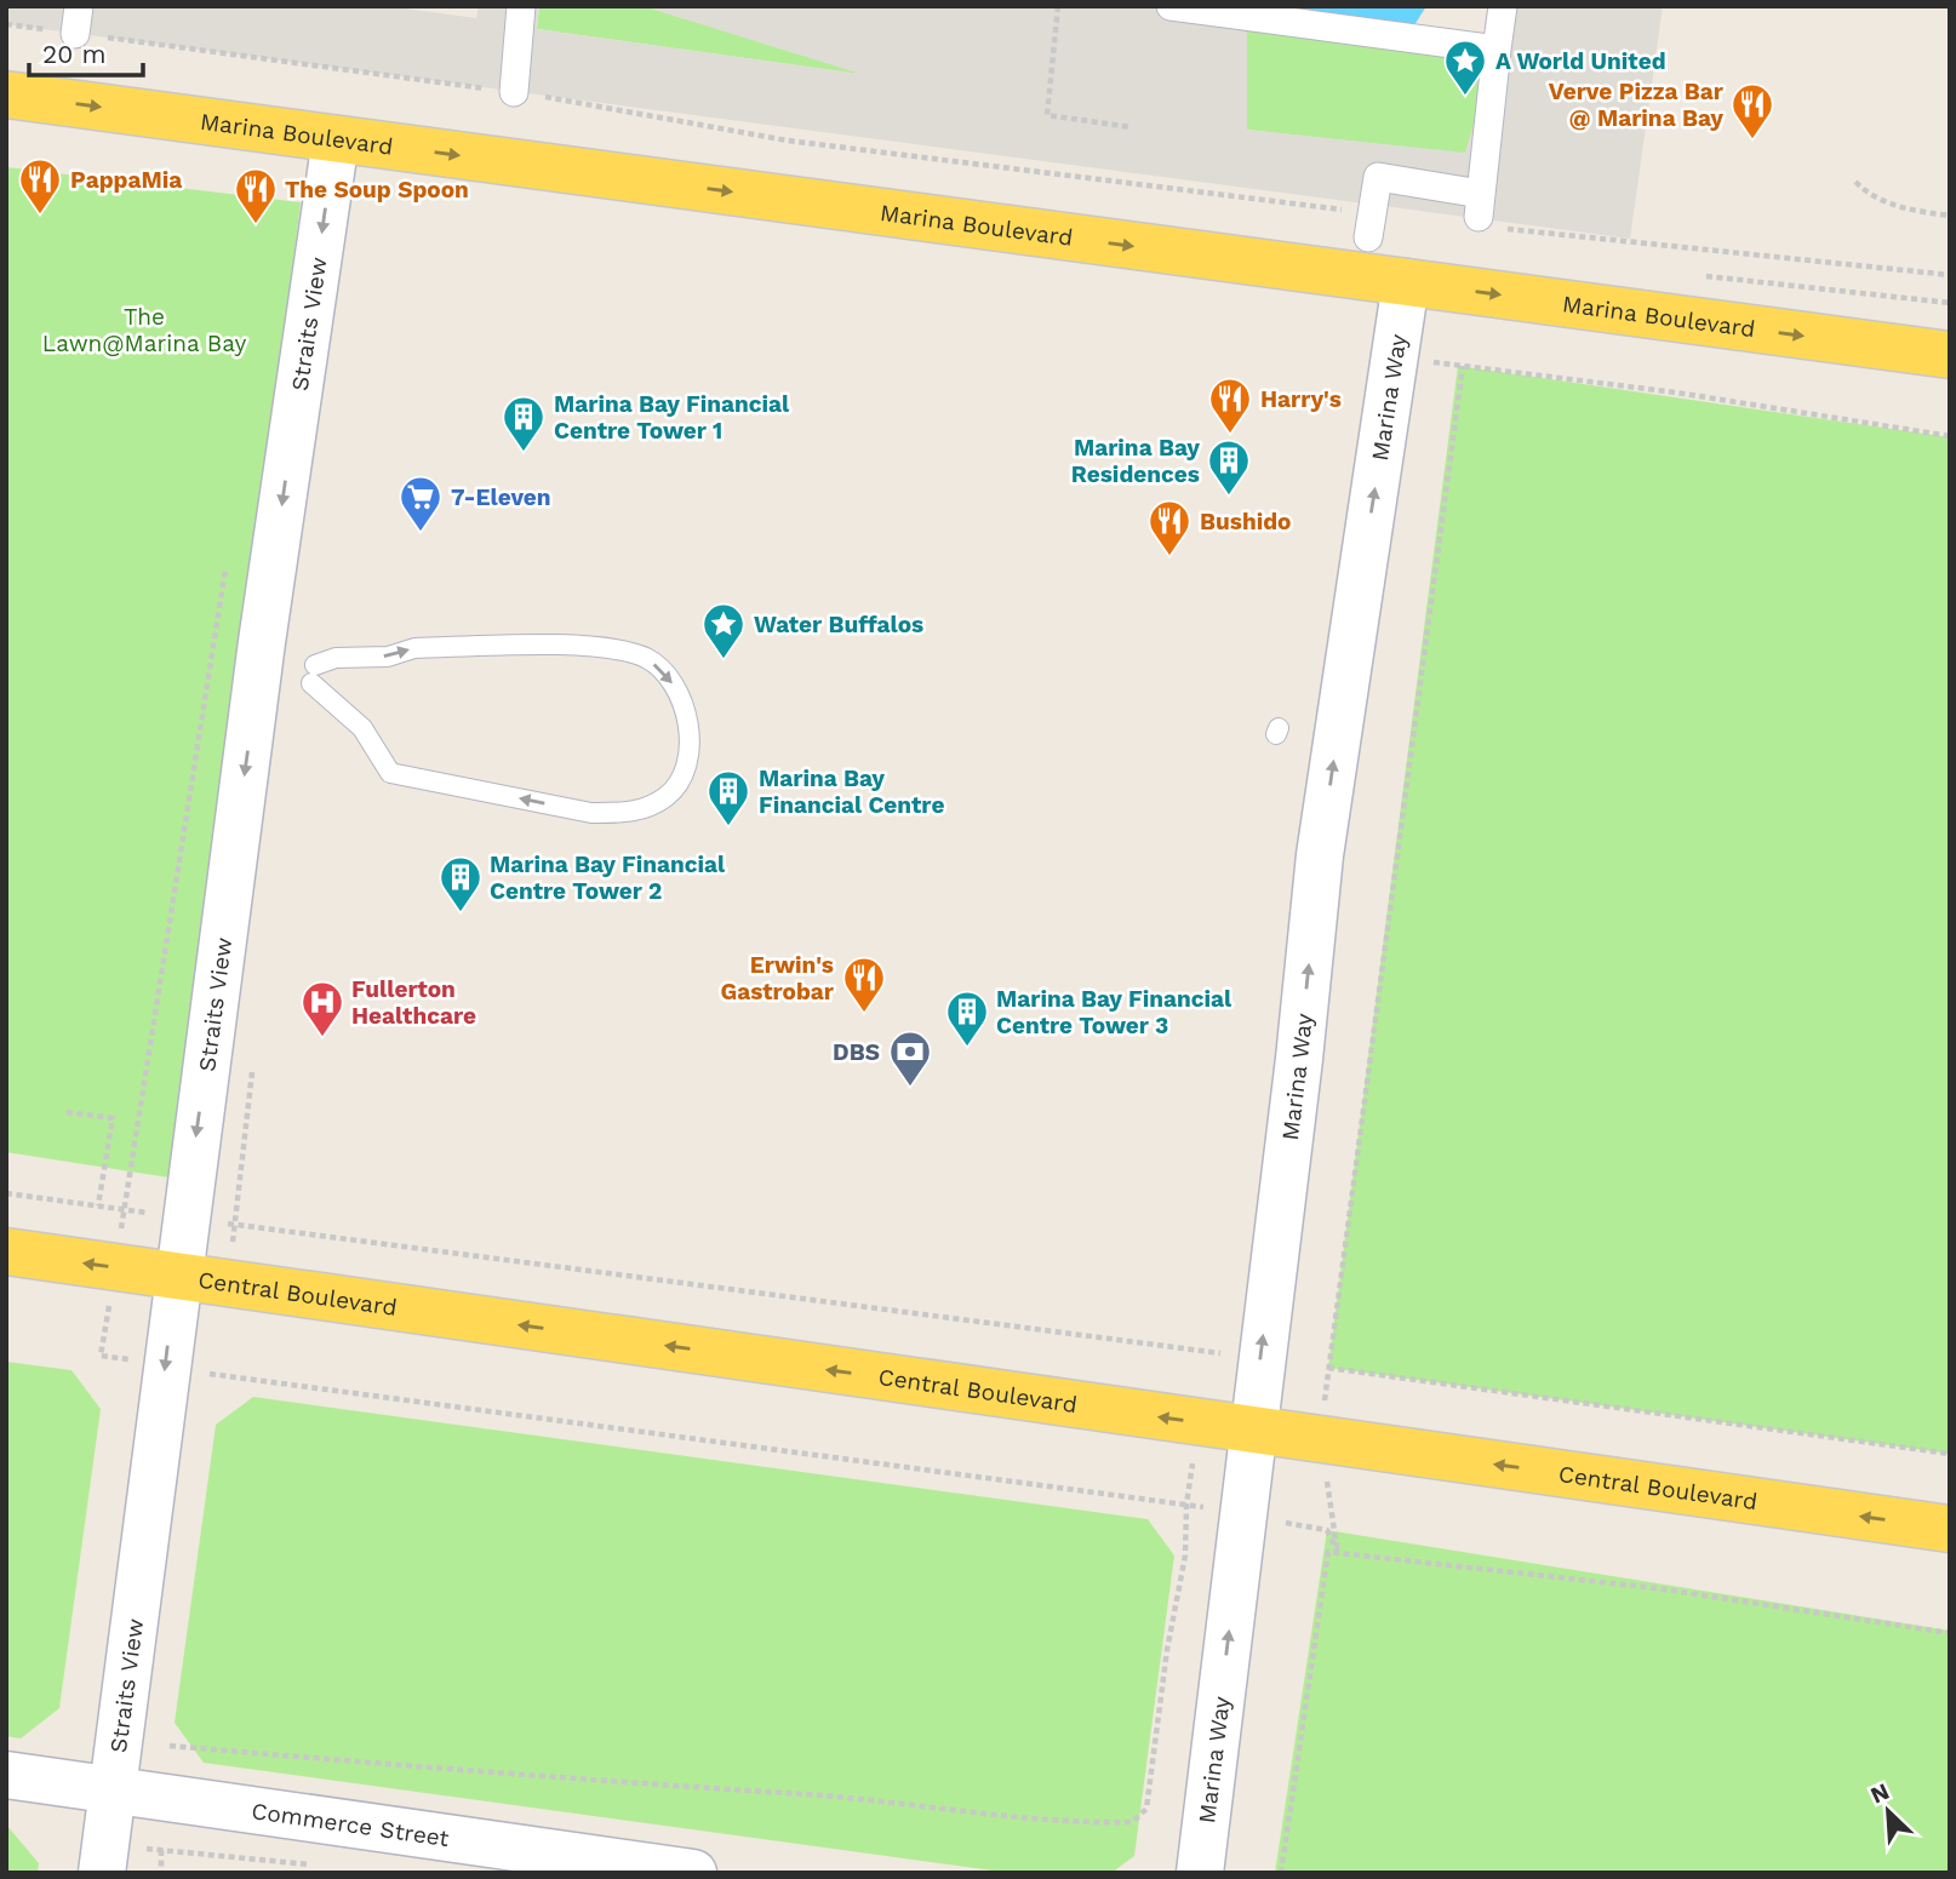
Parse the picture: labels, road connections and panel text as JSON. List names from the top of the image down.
{
  "streets": {
    "main road": ["Marina Boulevard", "Central Boulevard"],
    "street": ["Straits View", "Marina Way", "Commerce Street"]
  },
  "crossings": [
    ["Marina Boulevard", "Straits View"],
    ["Marina Boulevard", "Marina Way"],
    ["Straits View", "Central Boulevard"],
    ["Straits View", "Commerce Street"],
    ["Marina Way", "Central Boulevard"]
  ],
  "one_way": [
    "Marina Boulevard",
    "Straits View",
    "Marina Way",
    "Central Boulevard"
  ],
  "parks": ["The Lawn@Marina Bay"],
  "places": {
    "place": ["A World United", "Water Buffalos"],
    "restaurant": [
      "Verve Pizza Bar @ Marina Bay",
      "PappaMia",
      "The Soup Spoon",
      "Harry's",
      "Bushido",
      "Erwin's Gastrobar"
    ],
    "building": [
      "Marina Bay Financial Centre Tower 1",
      "Marina Bay Residences",
      "Marina Bay Financial Centre",
      "Marina Bay Financial Centre Tower 2",
      "Marina Bay Financial Centre Tower 3"
    ],
    "supermarket": ["7-Eleven"],
    "hospital": ["Fullerton Healthcare"],
    "bank": ["DBS"]
  },
  "scale_bar": "20 m",
  "north": "top left"
}
